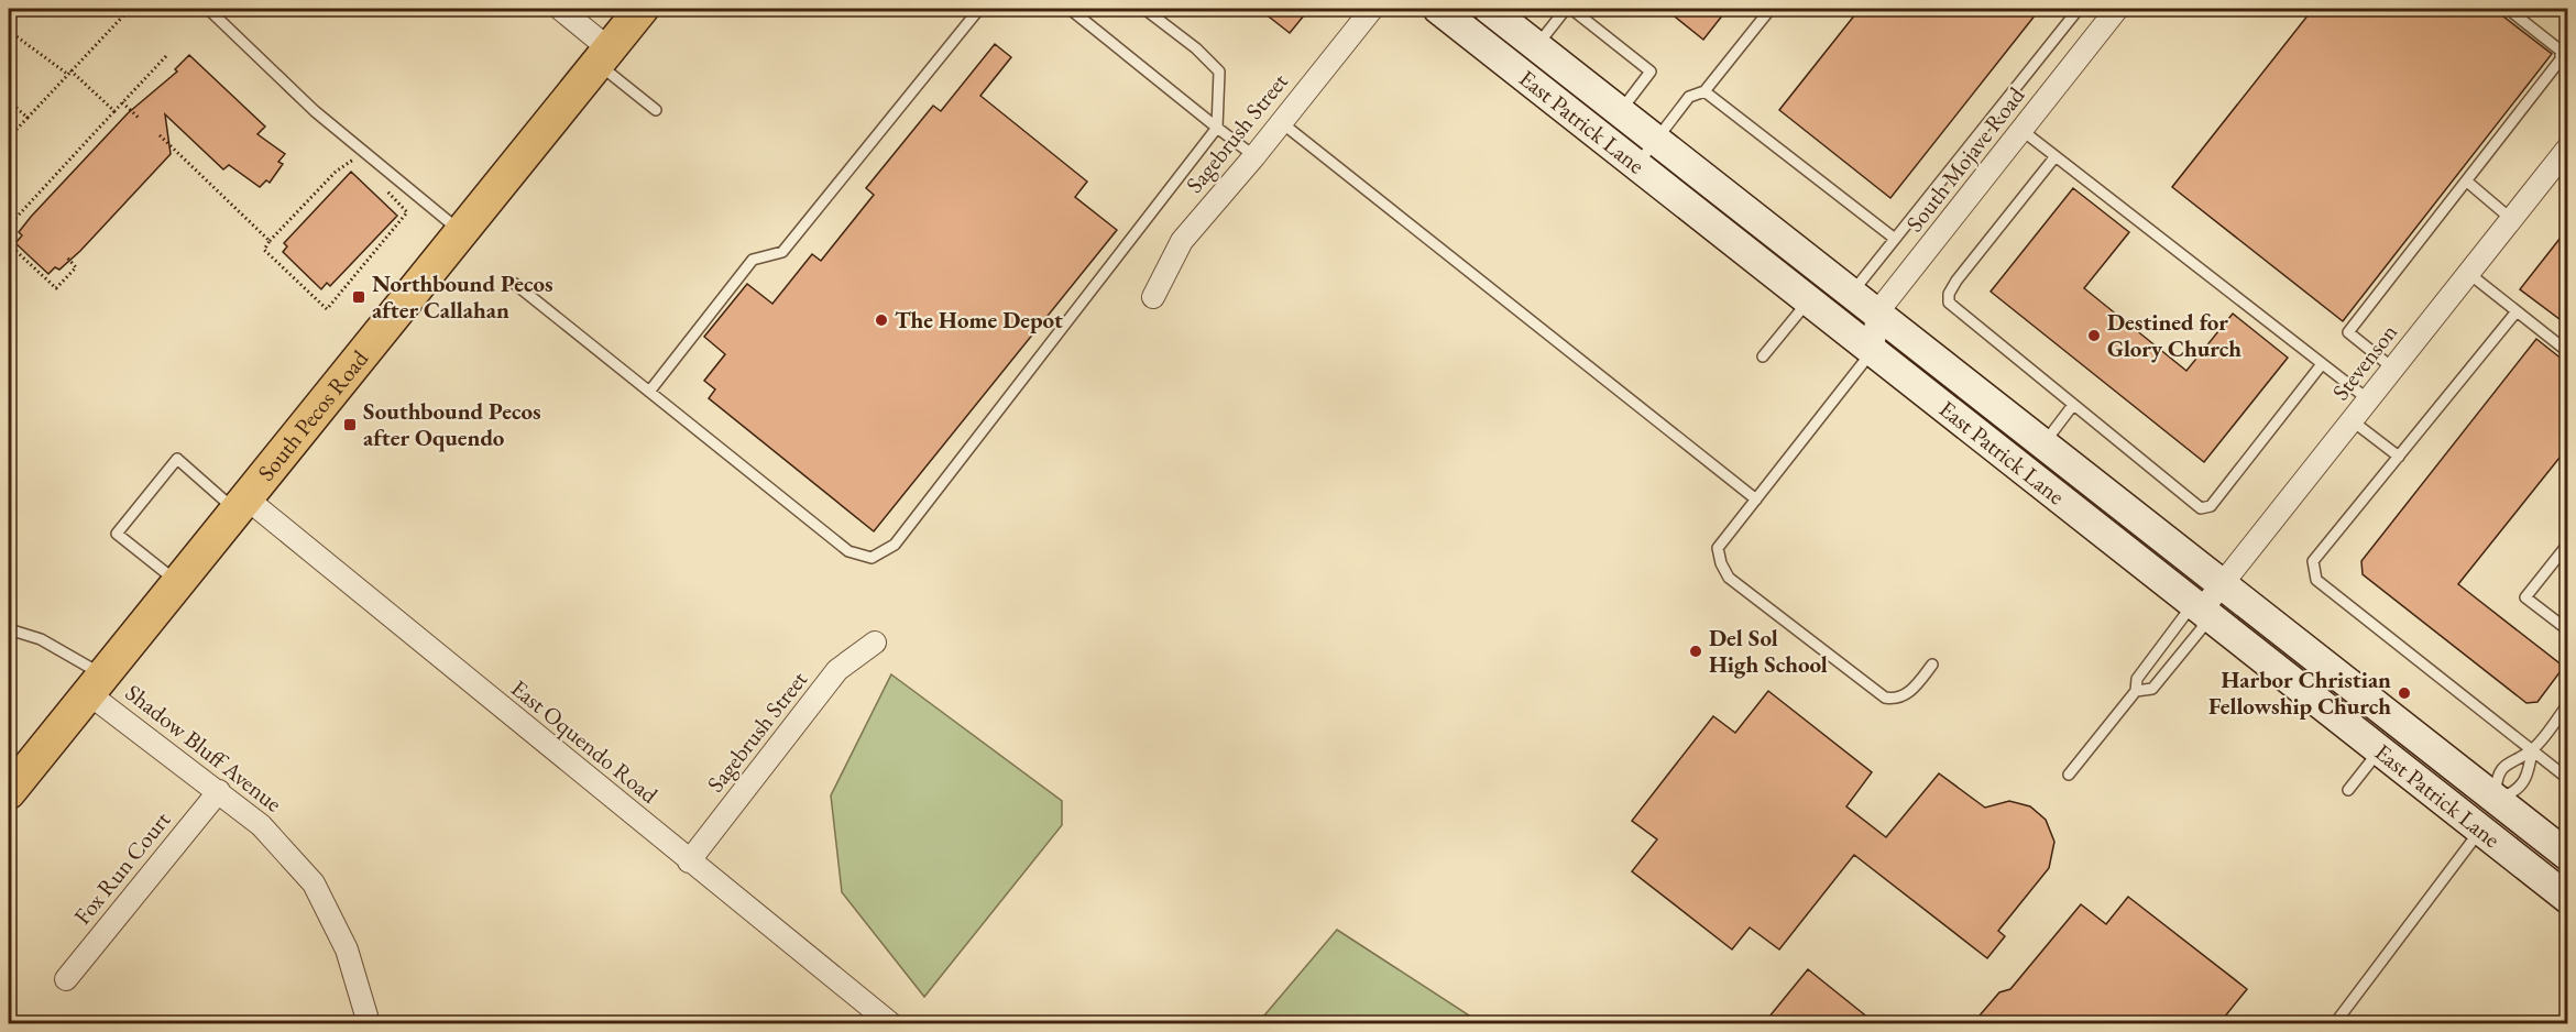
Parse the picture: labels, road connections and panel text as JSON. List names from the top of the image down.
{
  "streets": {
    "main road": ["East Patrick Lane", "South Pecos Road"],
    "street": [
      "Sagebrush Street",
      "South Mojave Road",
      "Stevenson",
      "East Oquendo Road",
      "Shadow Bluff Avenue",
      "Fox Run Court"
    ]
  },
  "crossings": [
    ["East Patrick Lane", "South Mojave Road"],
    ["East Patrick Lane", "Stevenson"],
    ["Sagebrush Street", "East Oquendo Road"],
    ["South Pecos Road", "East Oquendo Road"],
    ["South Pecos Road", "Shadow Bluff Avenue"],
    ["Shadow Bluff Avenue", "Fox Run Court"]
  ],
  "places": {
    "transit": ["Northbound Pecos after Callahan", "Southbound Pecos after Oquendo"],
    "other": [
      "The Home Depot",
      "Destined for Glory Church",
      "Del Sol High School",
      "Harbor Christian Fellowship Church"
    ]
  }
}
